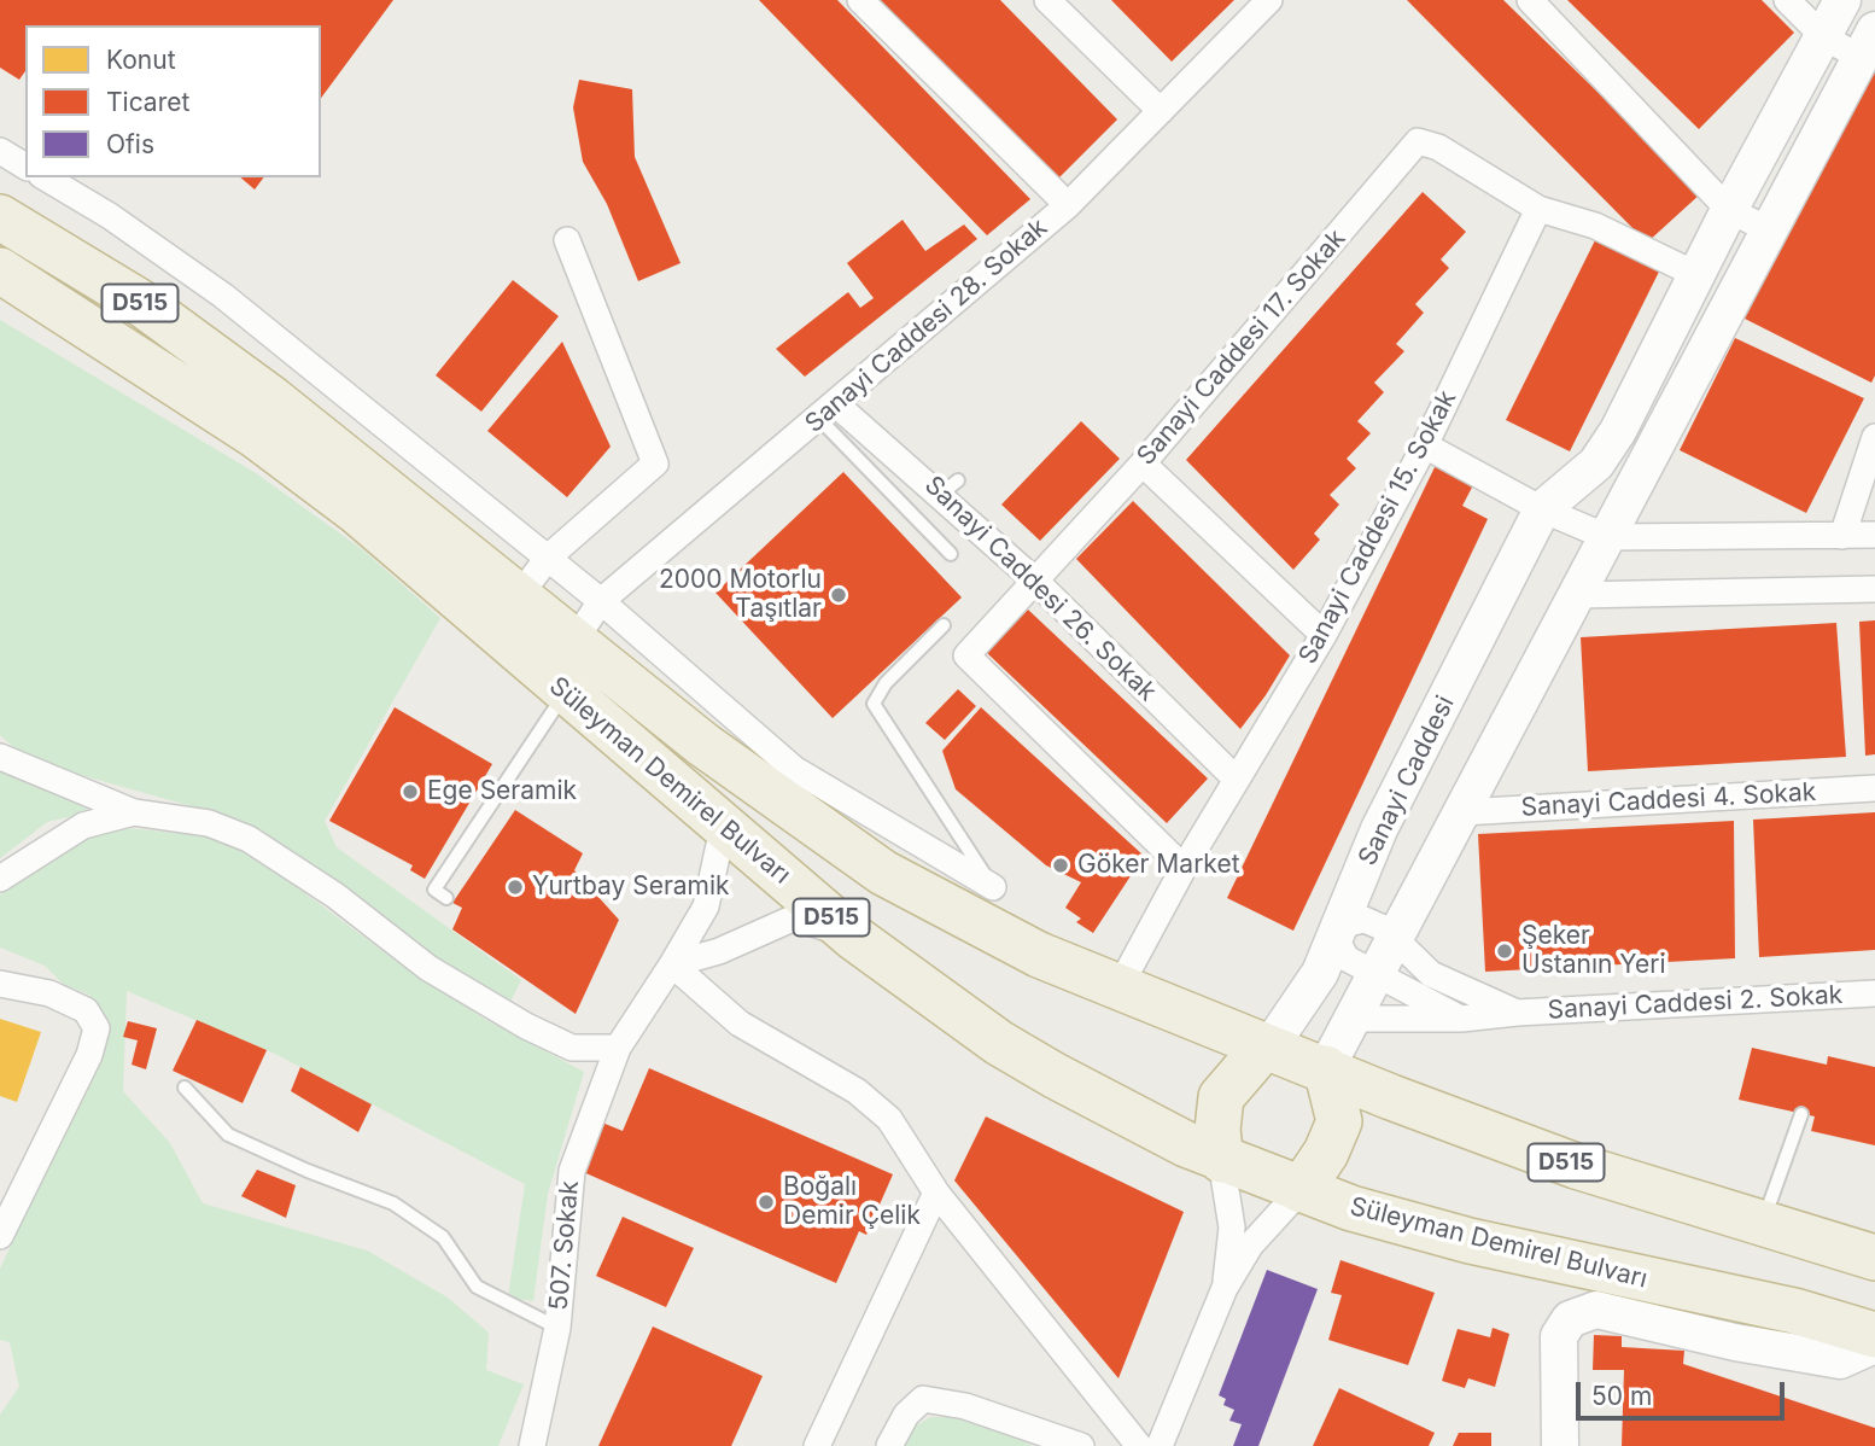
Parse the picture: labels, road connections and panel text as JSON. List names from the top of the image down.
{
  "streets": {
    "highway": ["D515", "Süleyman Demirel Bulvarı"],
    "street": [
      "Sanayi Caddesi 28. Sokak",
      "Sanayi Caddesi 17. Sokak",
      "Sanayi Caddesi 15. Sokak",
      "Sanayi Caddesi 26. Sokak",
      "Sanayi Caddesi",
      "Sanayi Caddesi 4. Sokak",
      "Sanayi Caddesi 2. Sokak",
      "507. Sokak"
    ]
  },
  "crossings": [
    ["Sanayi Caddesi 28. Sokak", "Sanayi Caddesi 26. Sokak"],
    ["Sanayi Caddesi 28. Sokak", "Süleyman Demirel Bulvarı"],
    ["Sanayi Caddesi 17. Sokak", "Sanayi Caddesi 15. Sokak"],
    ["Sanayi Caddesi 17. Sokak", "Sanayi Caddesi 26. Sokak"],
    ["Sanayi Caddesi 15. Sokak", "Sanayi Caddesi 26. Sokak"],
    ["Sanayi Caddesi 15. Sokak", "Süleyman Demirel Bulvarı"],
    ["Süleyman Demirel Bulvarı", "Sanayi Caddesi"],
    ["Süleyman Demirel Bulvarı", "507. Sokak"],
    ["Sanayi Caddesi", "Sanayi Caddesi 2. Sokak"]
  ],
  "places": [
    "2000 Motorlu Taşıtlar",
    "Ege Seramik",
    "Göker Market",
    "Yurtbay Seramik",
    "Şeker Ustanın Yeri",
    "Boğalı Demir Çelik"
  ],
  "legend": ["Konut", "Ticaret", "Ofis"],
  "scale_bar": "50 m"
}
